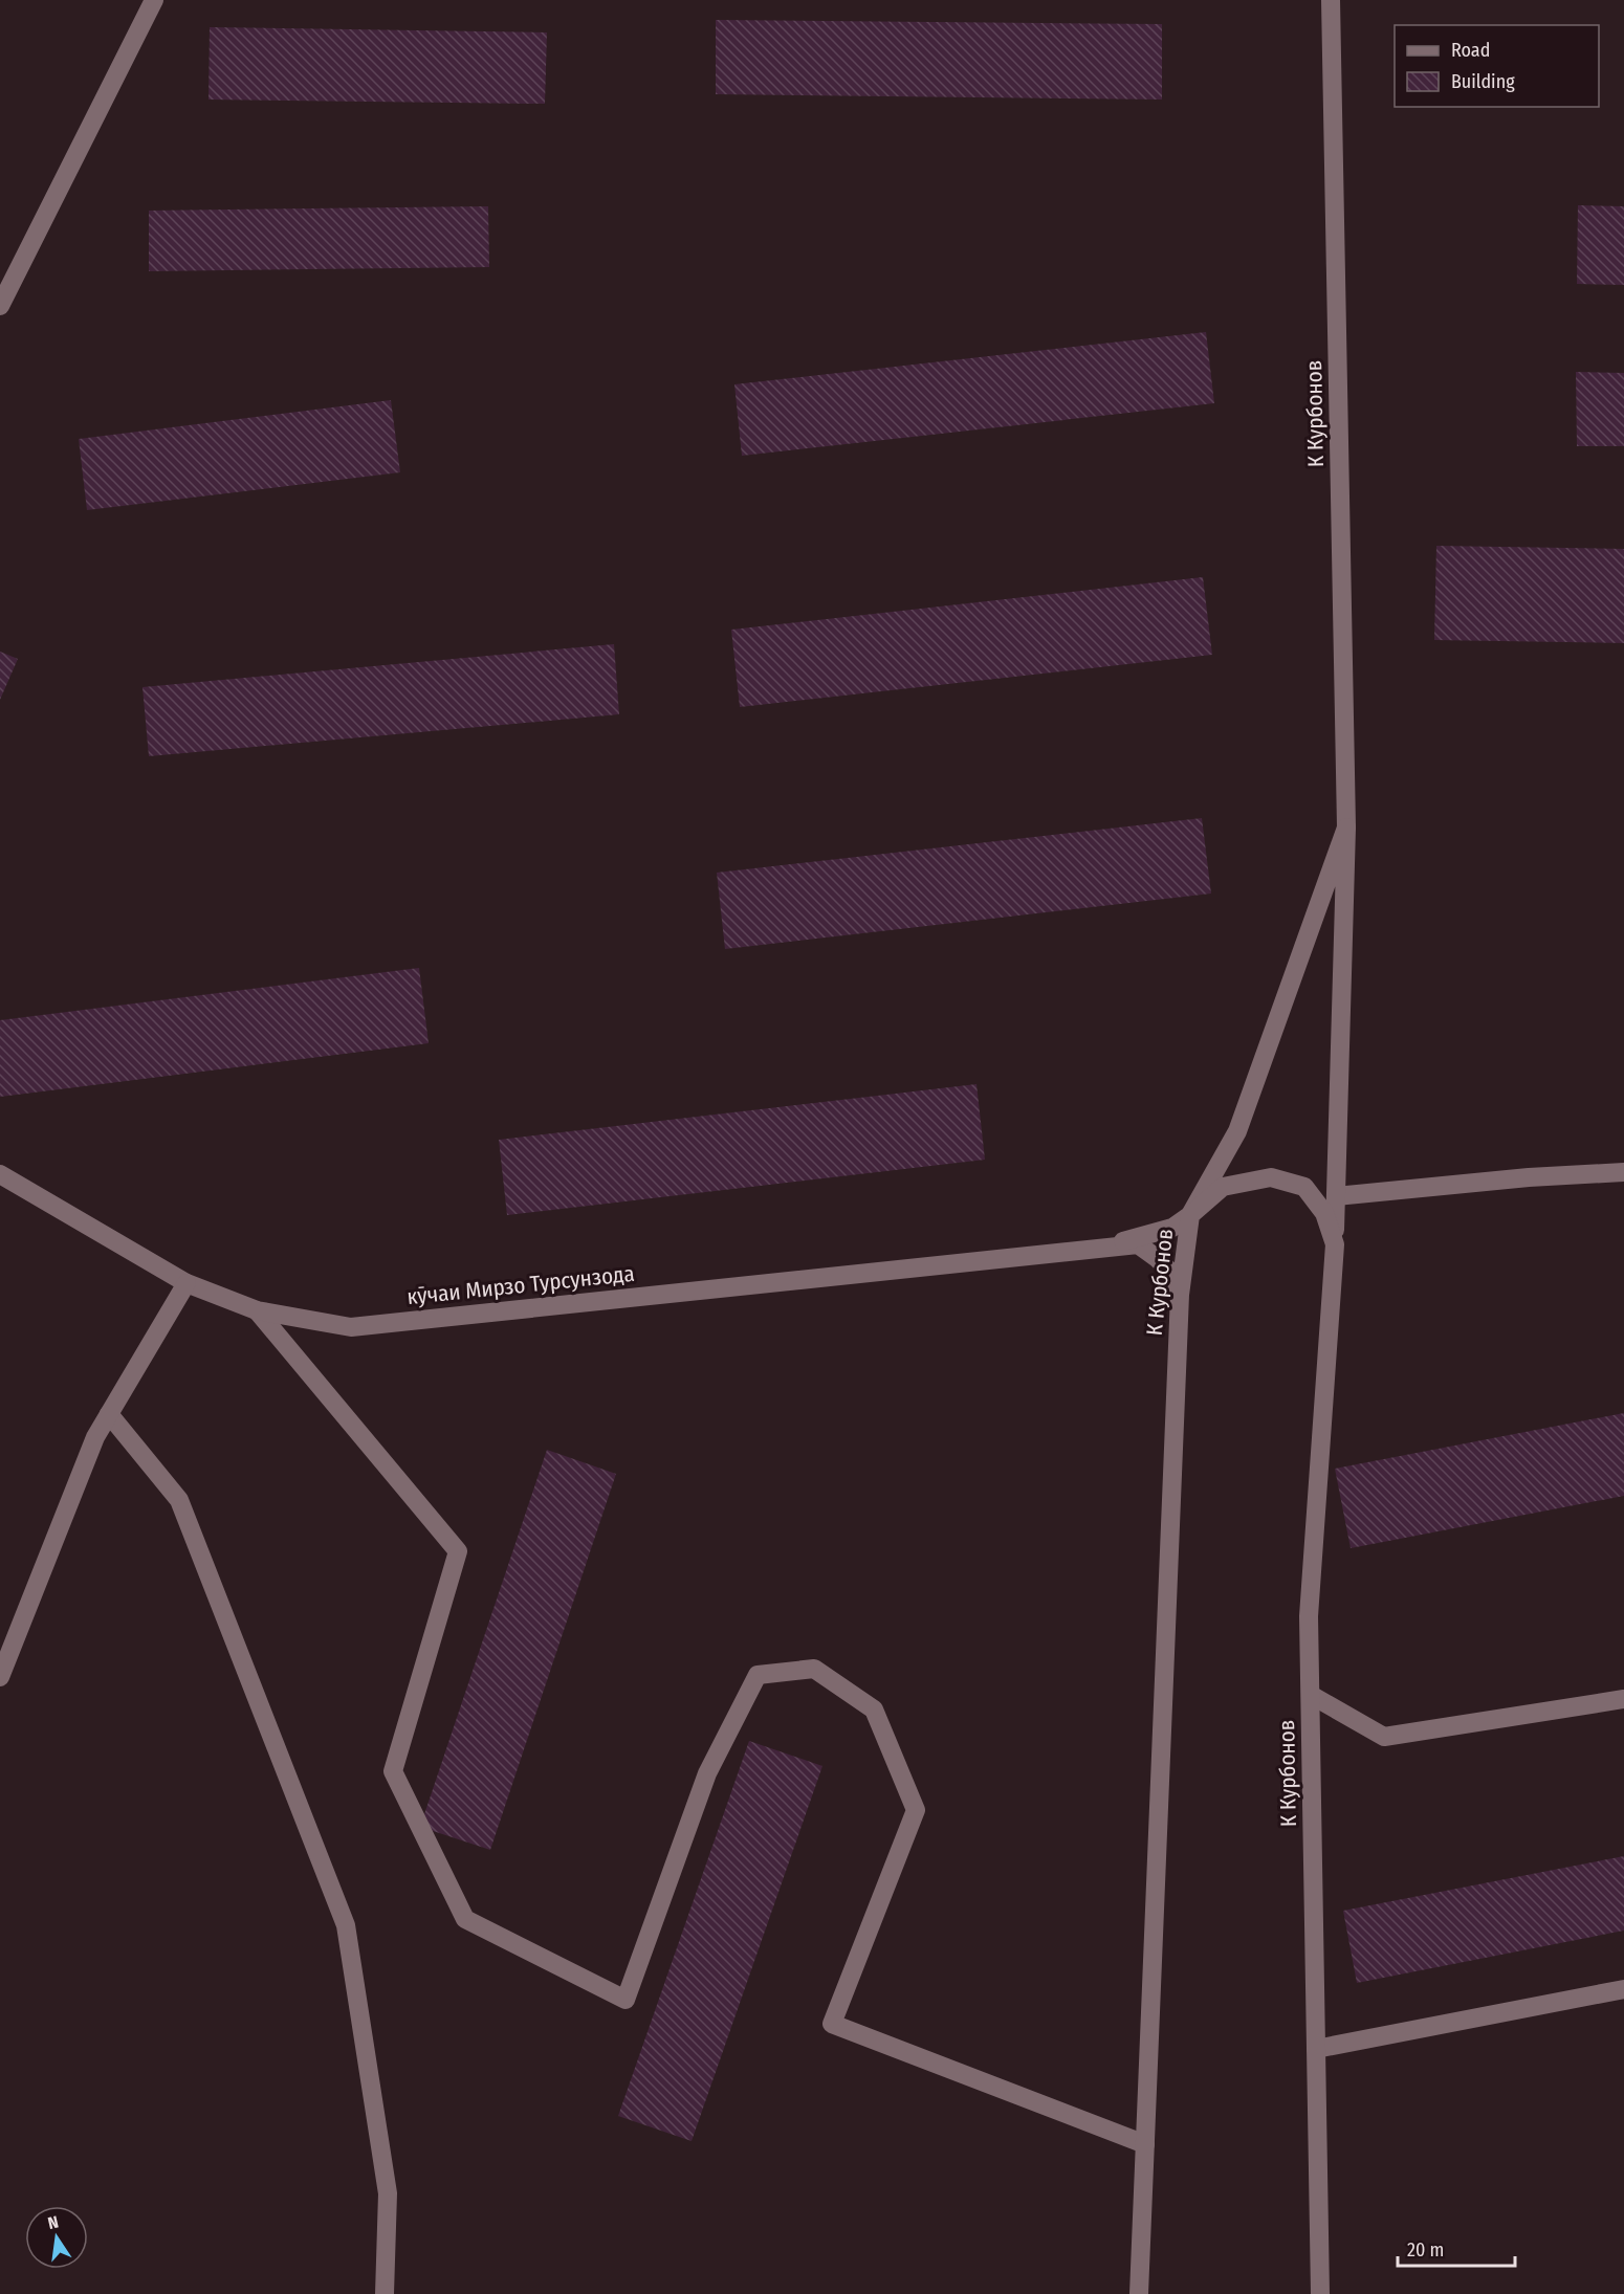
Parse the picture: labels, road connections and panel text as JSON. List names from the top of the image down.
{
  "streets": {
    "street": ["К Курбонов", "кӯчаи Мирзо Турсунзода"]
  },
  "legend": ["Road", "Building"],
  "scale_bar": "20 m",
  "north": "top"
}
